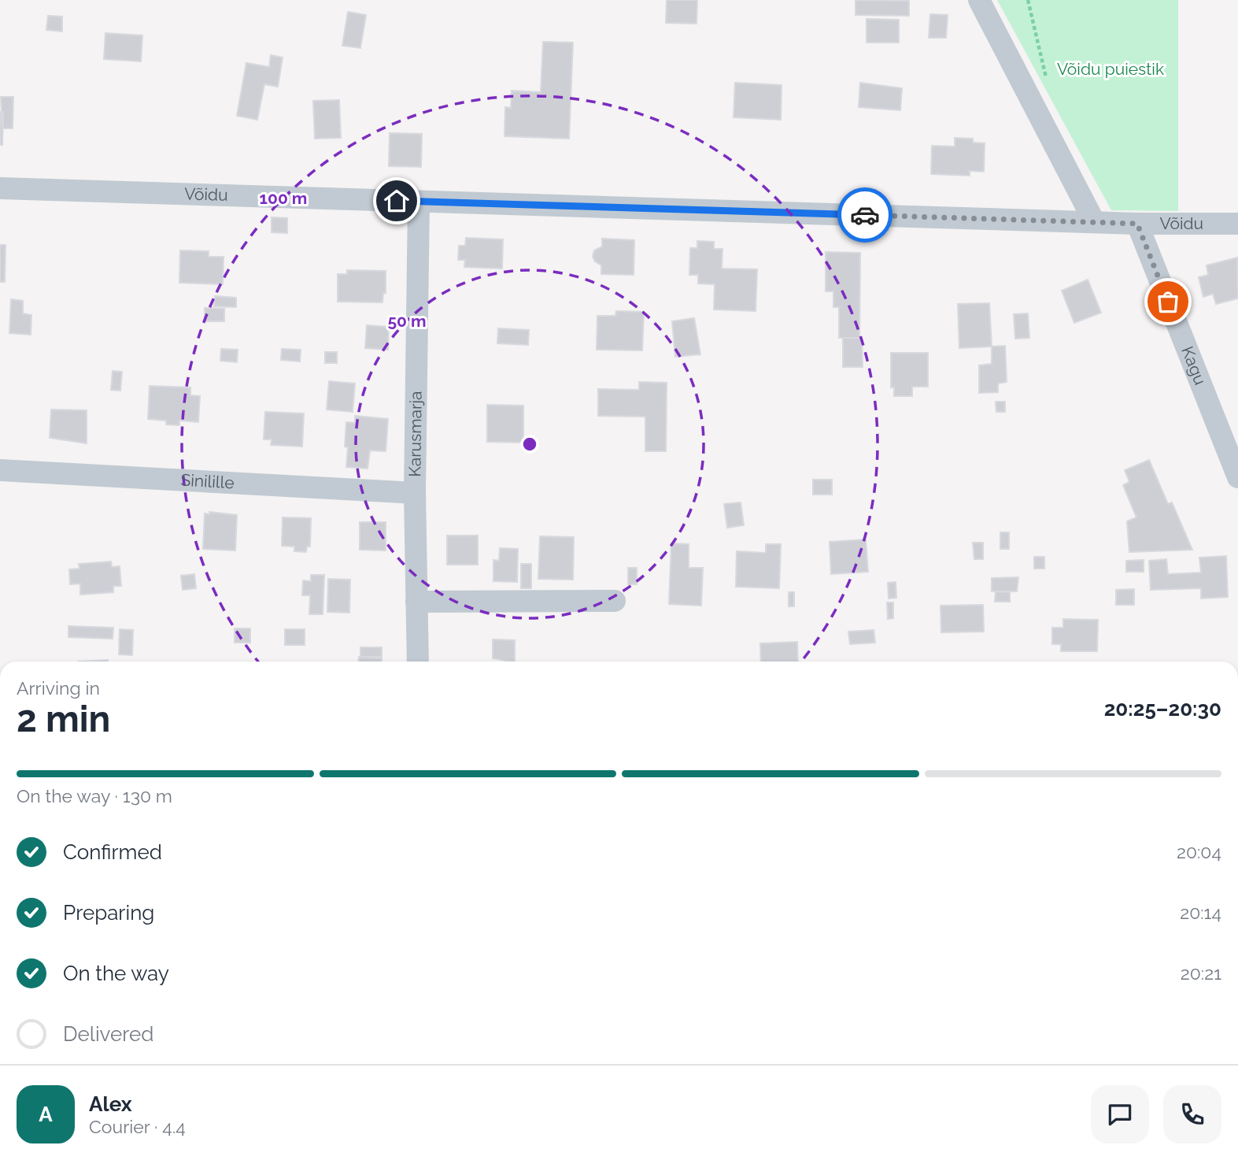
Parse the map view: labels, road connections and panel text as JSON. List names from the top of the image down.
{
  "streets": {
    "street": [
      "Võidu",
      "Kagu",
      "Karusmarja",
      "Sinilille"
    ]
  },
  "crossings": [
    ["Võidu", "Kagu"],
    ["Võidu", "Karusmarja"],
    ["Karusmarja", "Sinilille"]
  ],
  "parks": ["Võidu puiestik"],
  "page": {
    "heading": ["2 min", "Arriving in", "20:25–20:30"],
    "panel": ["Alex", "Courier · 4.4"],
    "bar": "On the way · 130 m",
    "list": [
      ["Confirmed", "20:04"],
      ["Preparing", "20:14"],
      ["On the way", "20:21"],
      "Delivered"
    ],
    "round": "A"
  },
  "rings": ["100 m", "50 m"]
}
